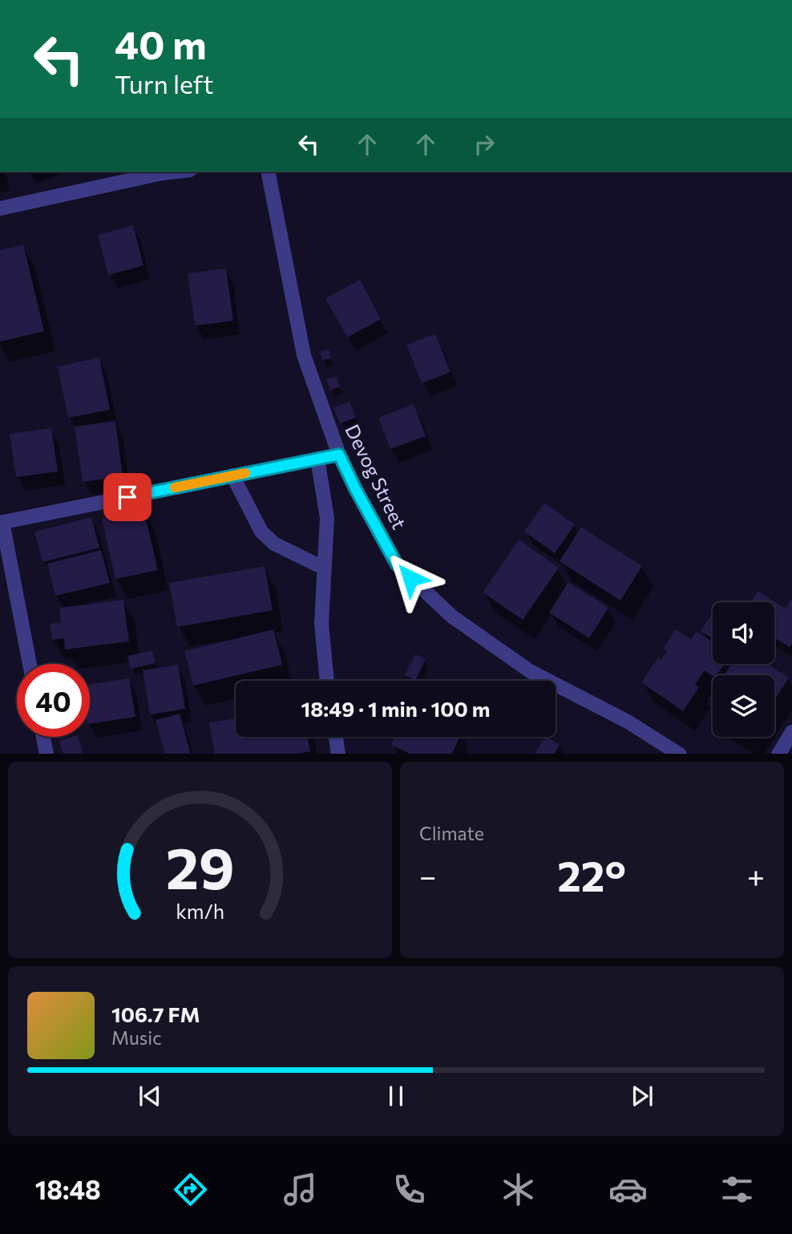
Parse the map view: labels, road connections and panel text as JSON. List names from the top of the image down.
{
  "streets": {
    "street": ["Devog Street"]
  },
  "page": {
    "turn": ["40 m", "Turn left"],
    "limit": "40",
    "trip": "18:49 · 1 min · 100 m",
    "tile": "Climate",
    "heat": ["−", "22°", "+"],
    "song": ["106.7 FM", "Music"],
    "tabs": "18:48",
    "gauge": ["29", "km/h"]
  }
}
